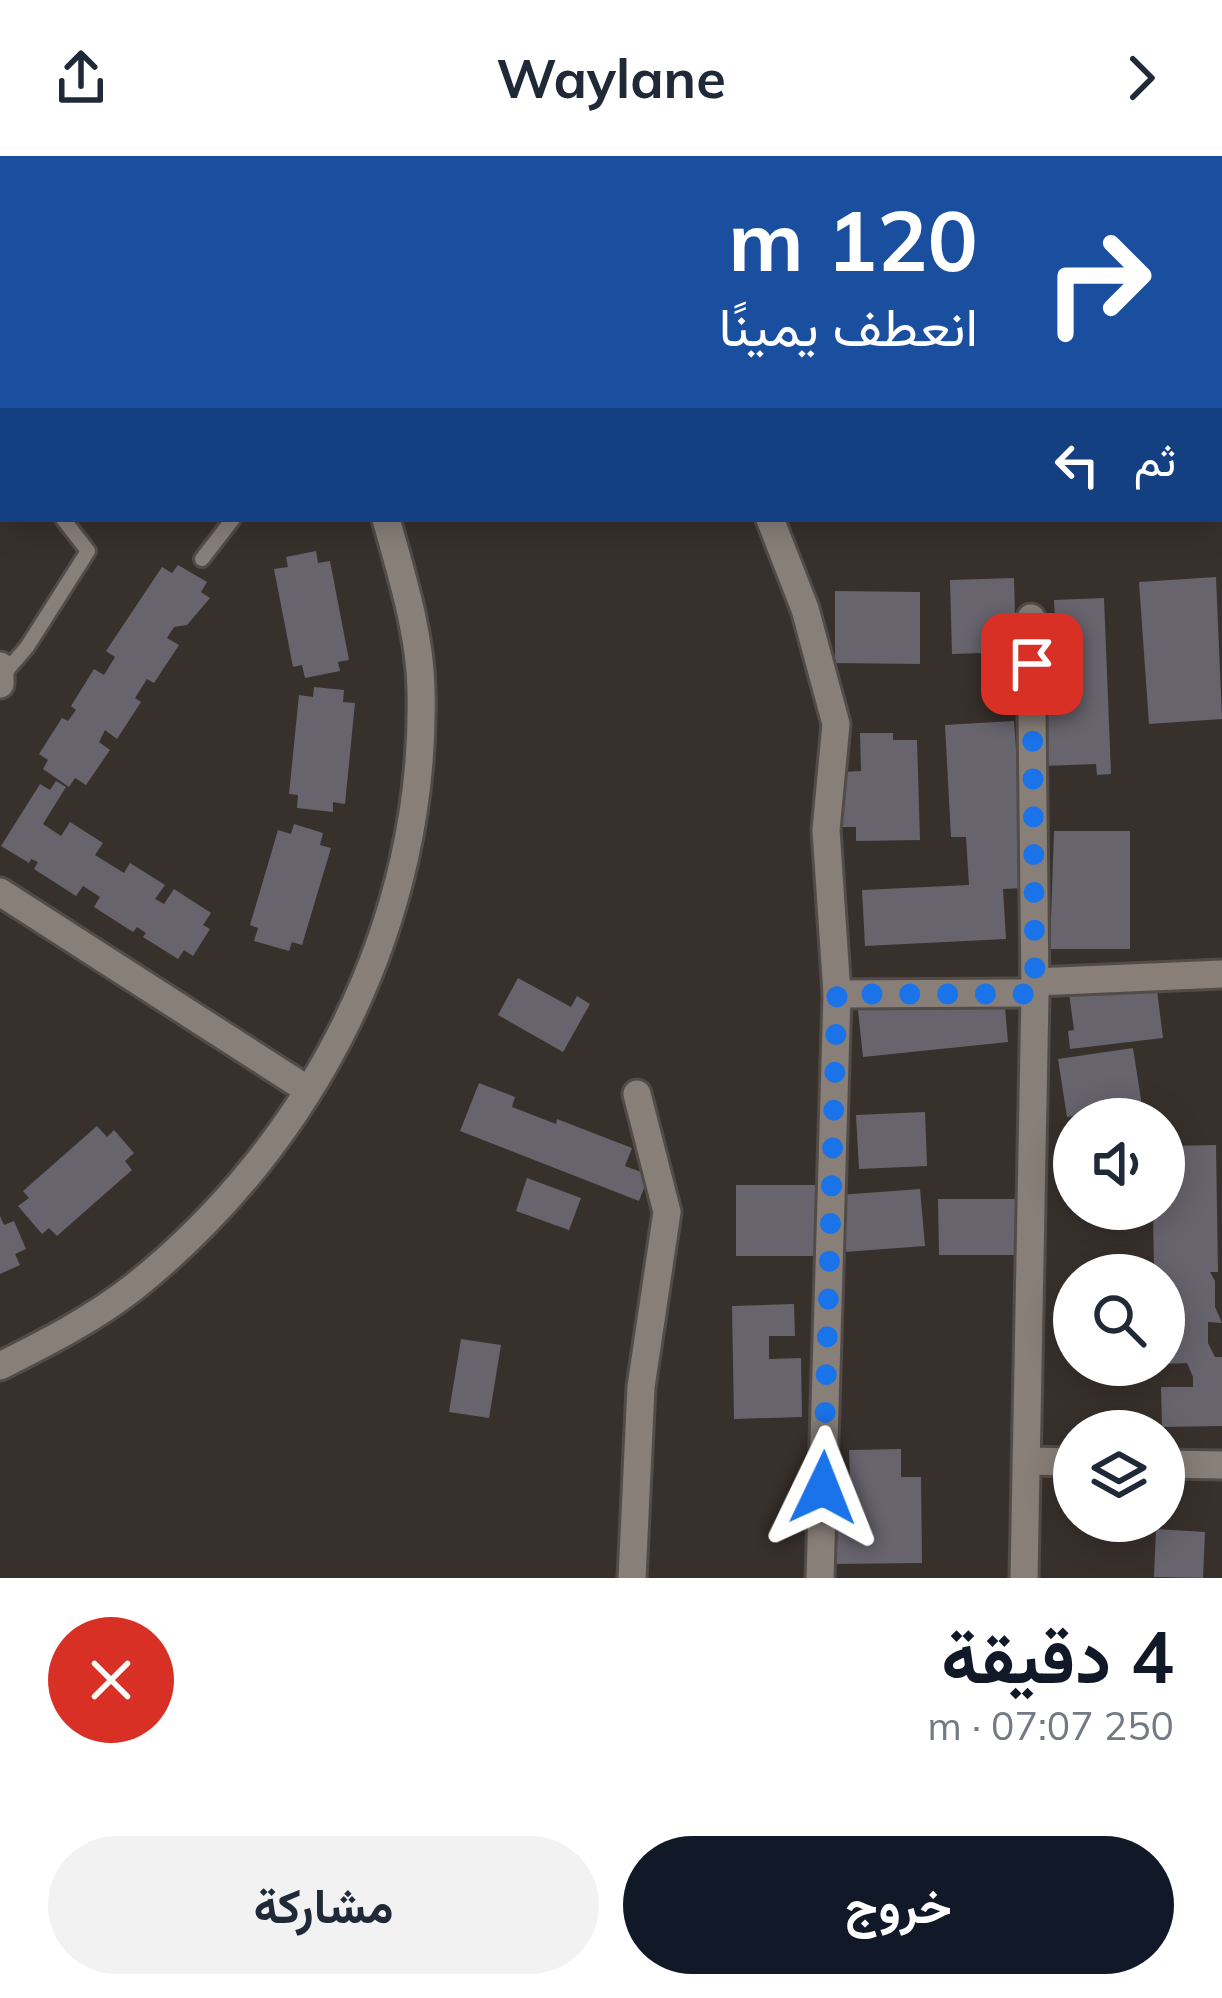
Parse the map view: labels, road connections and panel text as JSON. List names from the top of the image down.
{
  "page": {
    "header": "Waylane",
    "turn": ["120 m", "انعطف يمينًا"],
    "then": "ثم",
    "heading": ["4 دقيقة", "250 m · 07:07"],
    "buttons": ["خروج", "مشاركة"]
  }
}
